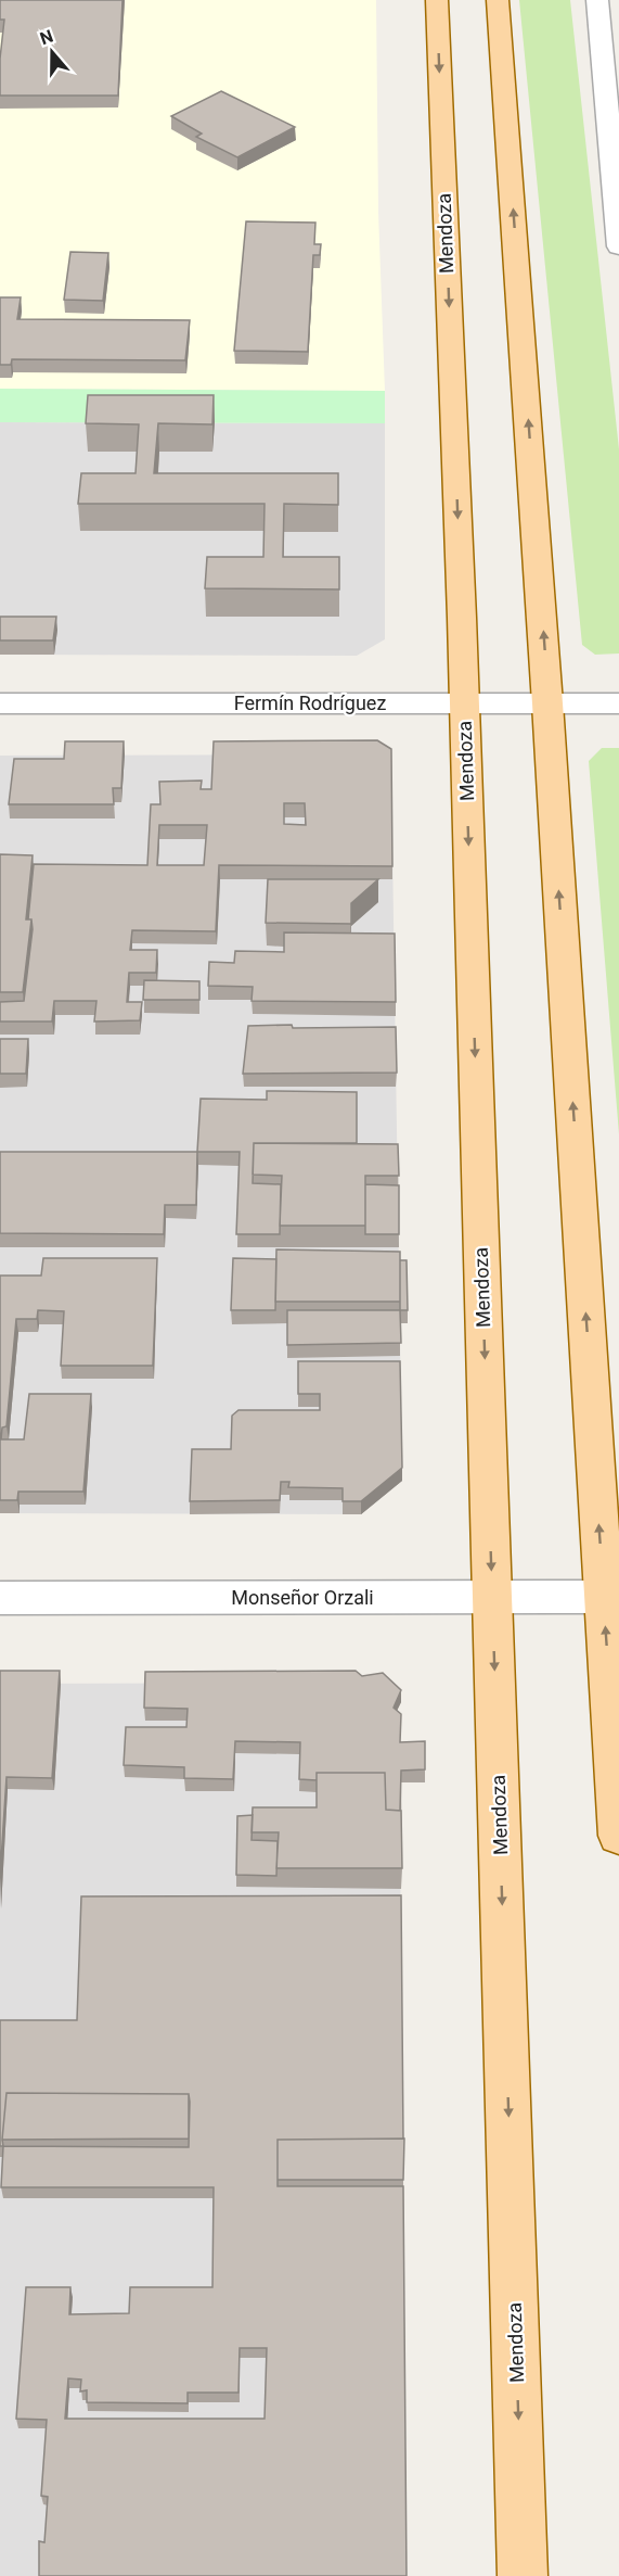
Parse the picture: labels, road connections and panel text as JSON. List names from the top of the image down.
{
  "streets": {
    "main road": ["Mendoza"],
    "street": ["Fermín Rodríguez", "Monseñor Orzali"]
  },
  "crossings": [
    ["Mendoza", "Fermín Rodríguez"],
    ["Mendoza", "Monseñor Orzali"]
  ],
  "north": "top"
}
